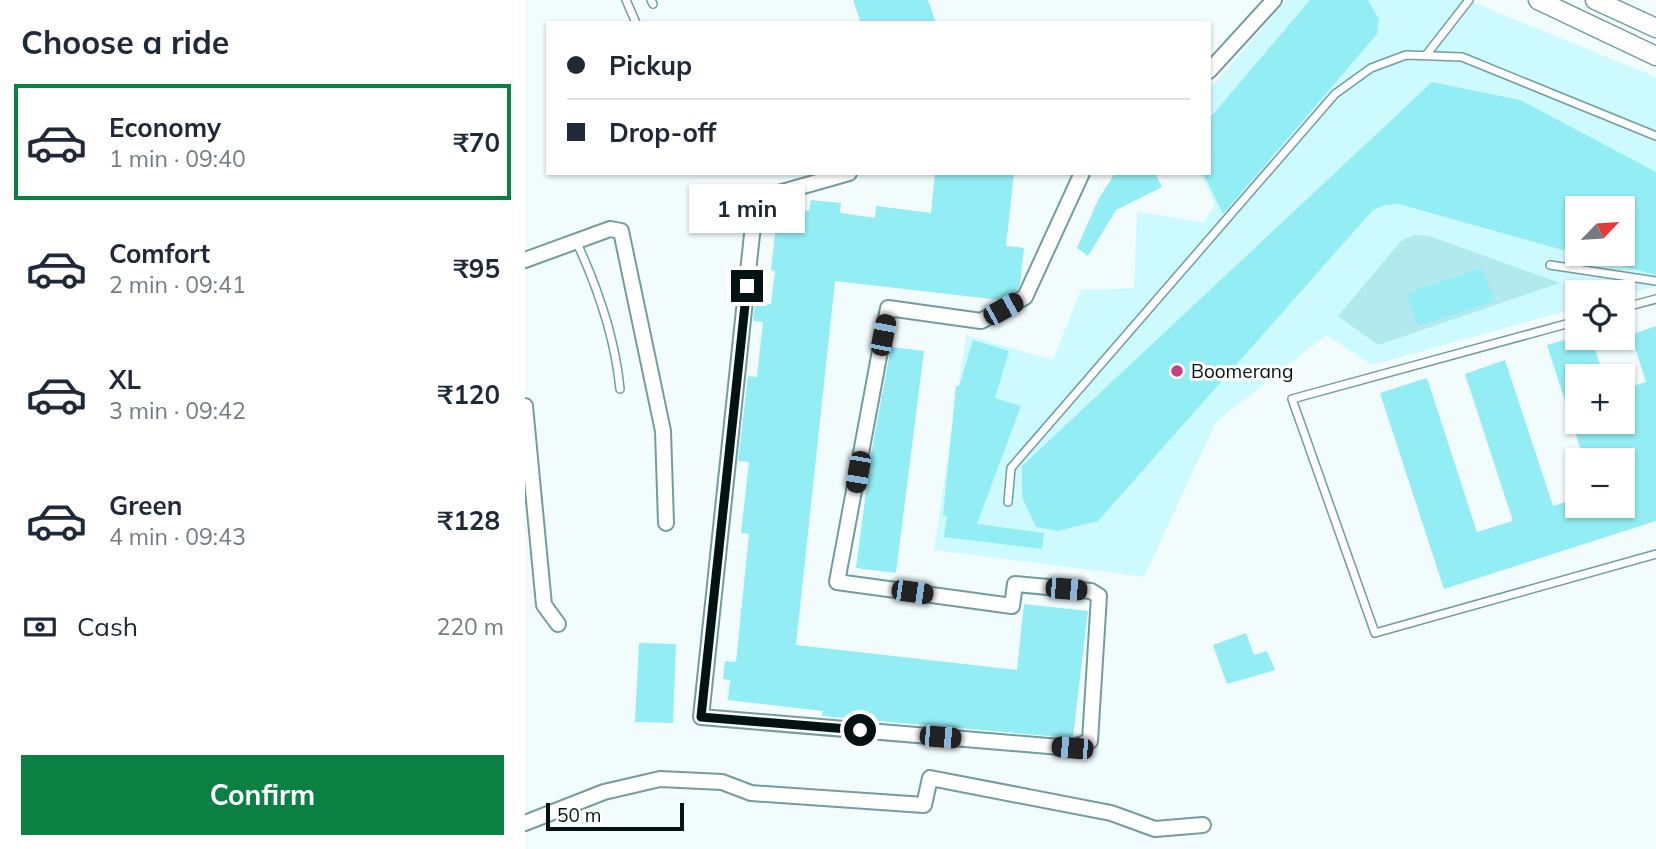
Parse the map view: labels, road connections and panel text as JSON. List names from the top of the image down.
{
  "places": ["Boomerang"],
  "scale_bar": "50 m",
  "north": "top right",
  "page": {
    "heading": "Choose a ride",
    "banner": ["Pickup", "Drop-off"],
    "list": [
      {
        "name": "Economy",
        "note": "1 min · 09:40",
        "value": "₹70"
      },
      {
        "name": "Comfort",
        "note": "2 min · 09:41",
        "value": "₹95"
      },
      {
        "name": "XL",
        "note": "3 min · 09:42",
        "value": "₹120"
      },
      {
        "name": "Green",
        "note": "4 min · 09:43",
        "value": "₹128"
      }
    ],
    "bubble": "1 min",
    "map_buttons": ["+", "−"],
    "pay": ["Cash", "220 m"],
    "buttons": "Confirm",
    "scale": "50 m"
  }
}
